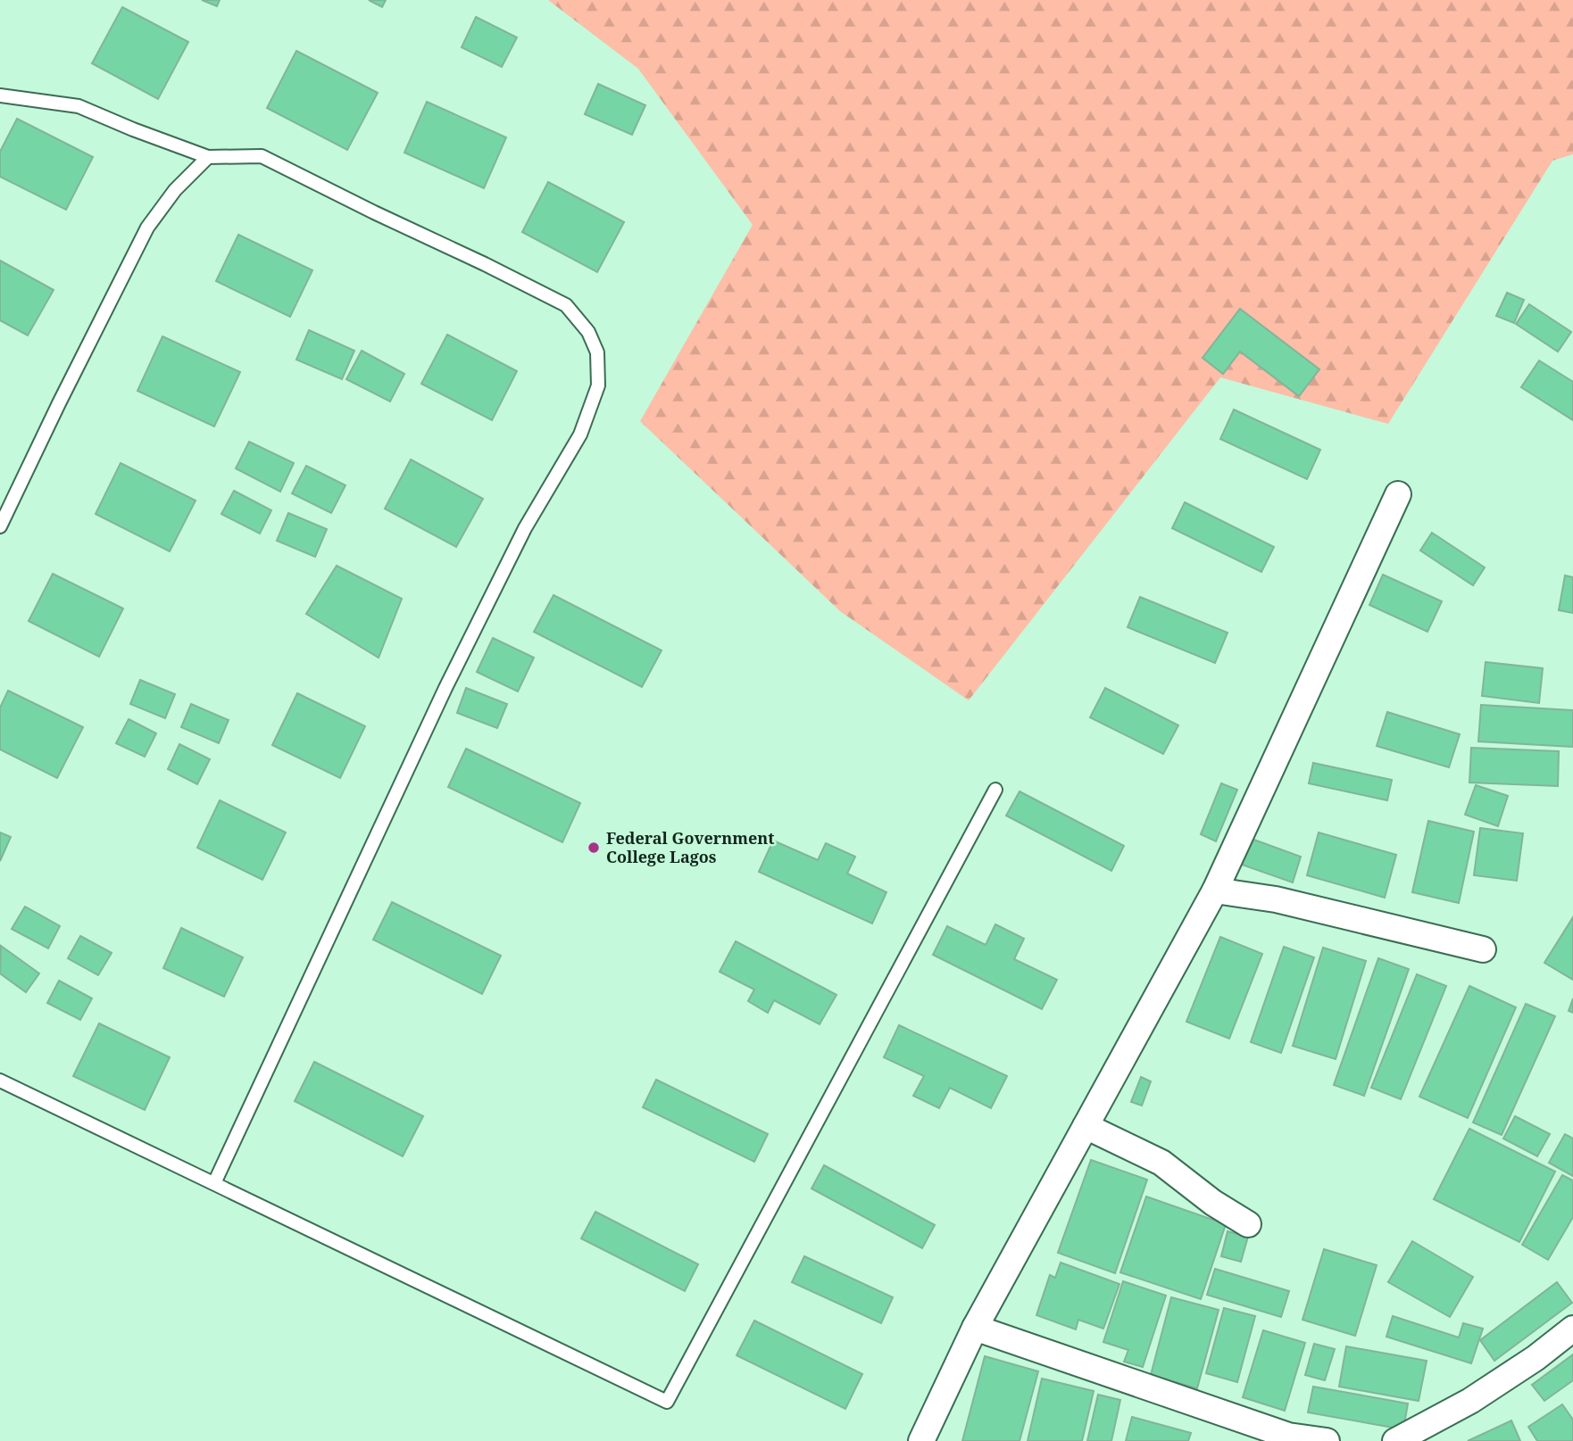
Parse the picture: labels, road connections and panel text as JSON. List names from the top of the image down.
{
  "places": ["Federal Government College Lagos"]
}
